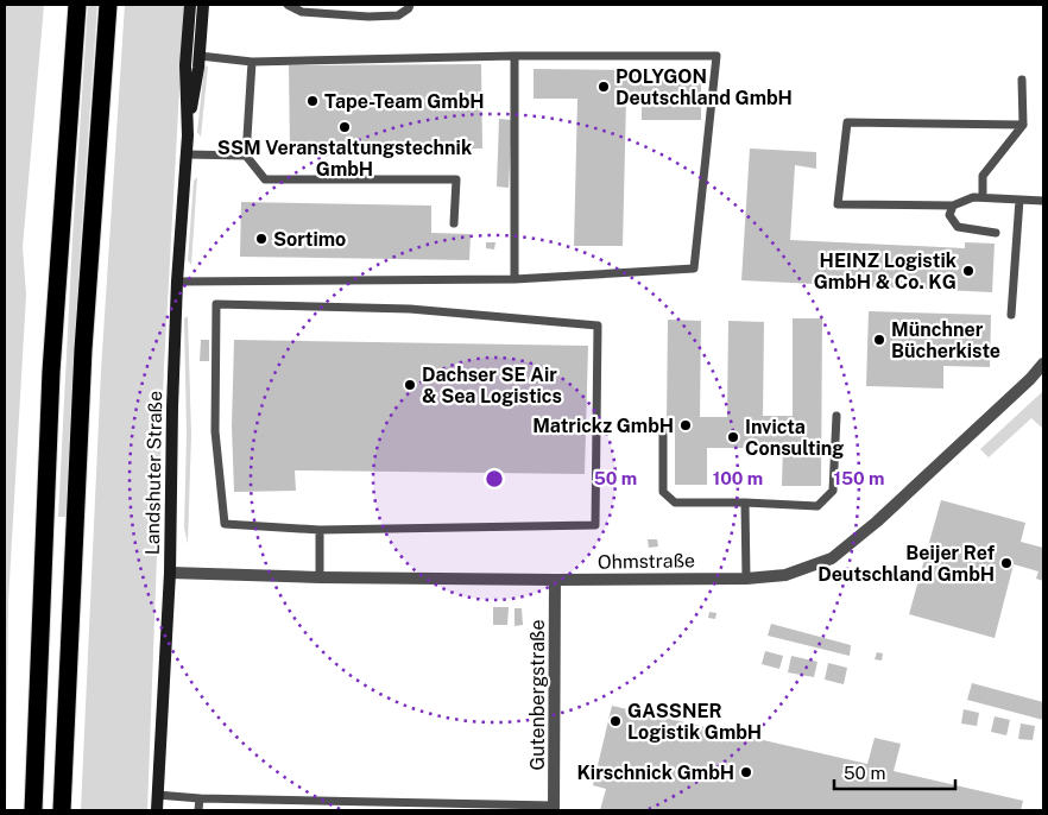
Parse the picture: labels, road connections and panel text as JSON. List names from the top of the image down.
{
  "streets": {
    "main road": ["Landshuter Straße"],
    "street": ["Ohmstraße", "Gutenbergstraße"]
  },
  "crossings": [
    ["Landshuter Straße", "Ohmstraße"],
    ["Ohmstraße", "Gutenbergstraße"]
  ],
  "places": [
    "POLYGON Deutschland GmbH",
    "Tape-Team GmbH",
    "SSM Veranstaltungstechnik GmbH",
    "Sortimo",
    "HEINZ Logistik GmbH & Co. KG",
    "Münchner Bücherkiste",
    "Dachser SE Air & Sea Logistics",
    "Matrickz GmbH",
    "Invicta Consulting",
    "Beijer Ref Deutschland GmbH",
    "GASSNER Logistik GmbH",
    "Kirschnick GmbH"
  ],
  "scale_bar": "50 m",
  "rings": ["50 m", "100 m", "150 m"]
}
